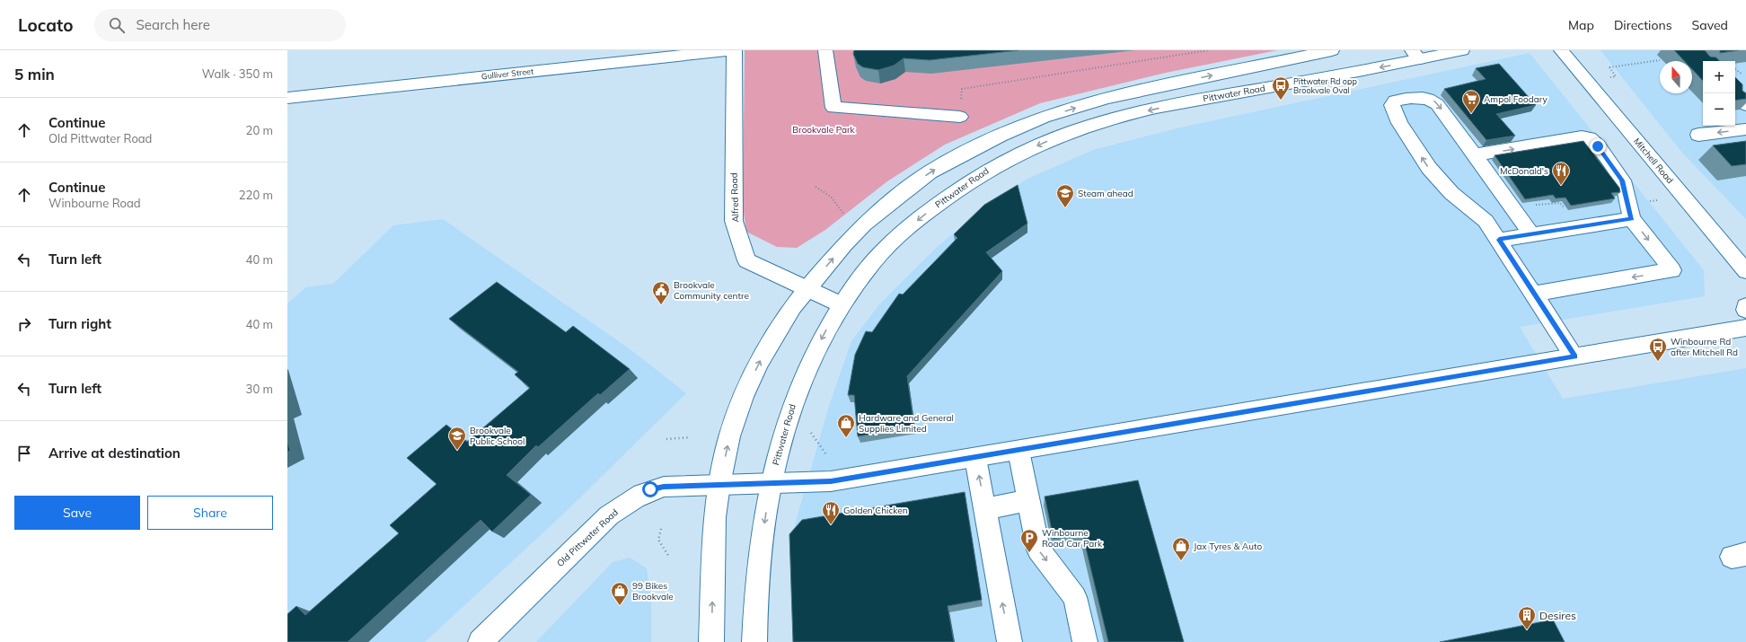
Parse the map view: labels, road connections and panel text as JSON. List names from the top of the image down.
{
  "streets": {
    "main road": [
      "Gulliver Street",
      "Pittwater Road",
      "Mitchell Road",
      "Alfred Road",
      "Old Pittwater Road"
    ]
  },
  "crossings": [
    ["Pittwater Road", "Alfred Road"],
    ["Pittwater Road", "Old Pittwater Road"]
  ],
  "parks": ["Brookvale Park"],
  "places": {
    "bus stop": ["Pittwater Rd opp Brookvale Oval", "Winbourne Rd after Mitchell Rd"],
    "supermarket": ["Ampol Foodary"],
    "restaurant": ["McDonald's", "Golden Chicken"],
    "school or university": ["Steam ahead", "Brookvale Public School"],
    "public building": ["Brookvale Community centre"],
    "shop": ["Hardware and General Supplies Limited", "Jax Tyres & Auto", "99 Bikes Brookvale"],
    "parking": ["Winbourne Road Car Park"],
    "building": ["Desires"]
  },
  "north": "top",
  "page": {
    "header": "Locato",
    "search": "Search here",
    "nav": ["Map", "Directions", "Saved"],
    "heading": ["5 min", "Walk · 350 m"],
    "map_buttons": ["+", "−"],
    "list": [
      ["Continue", "Old Pittwater Road", "20 m"],
      ["Continue", "Winbourne Road", "220 m"],
      ["Turn left", "40 m"],
      ["Turn right", "40 m"],
      ["Turn left", "30 m"],
      "Arrive at destination"
    ],
    "buttons": ["Save", "Share"]
  }
}
